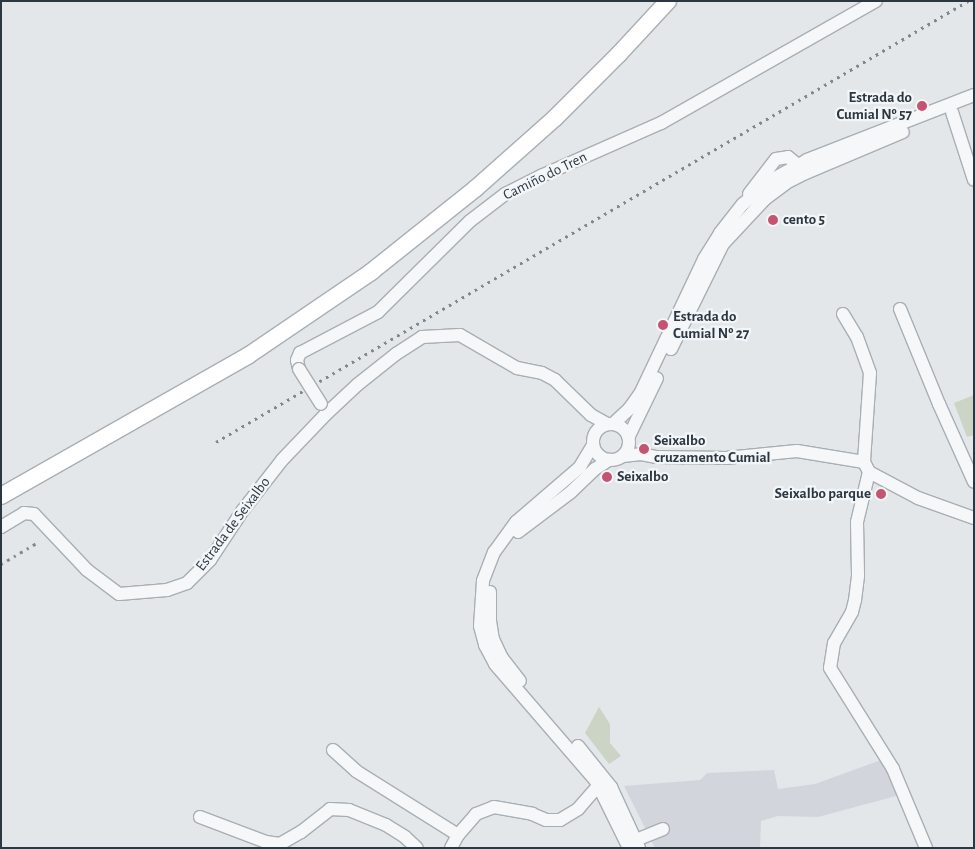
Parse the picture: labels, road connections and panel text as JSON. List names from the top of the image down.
{
  "streets": {
    "street": ["Camiño do Tren", "Estrada de Seixalbo"]
  },
  "crossings": [
    ["Camiño do Tren", "Estrada de Seixalbo"]
  ],
  "places": [
    "Estrada do Cumial Nº 57",
    "cento 5",
    "Estrada do Cumial Nº 27",
    "Seixalbo cruzamento Cumial",
    "Seixalbo",
    "Seixalbo parque"
  ]
}
